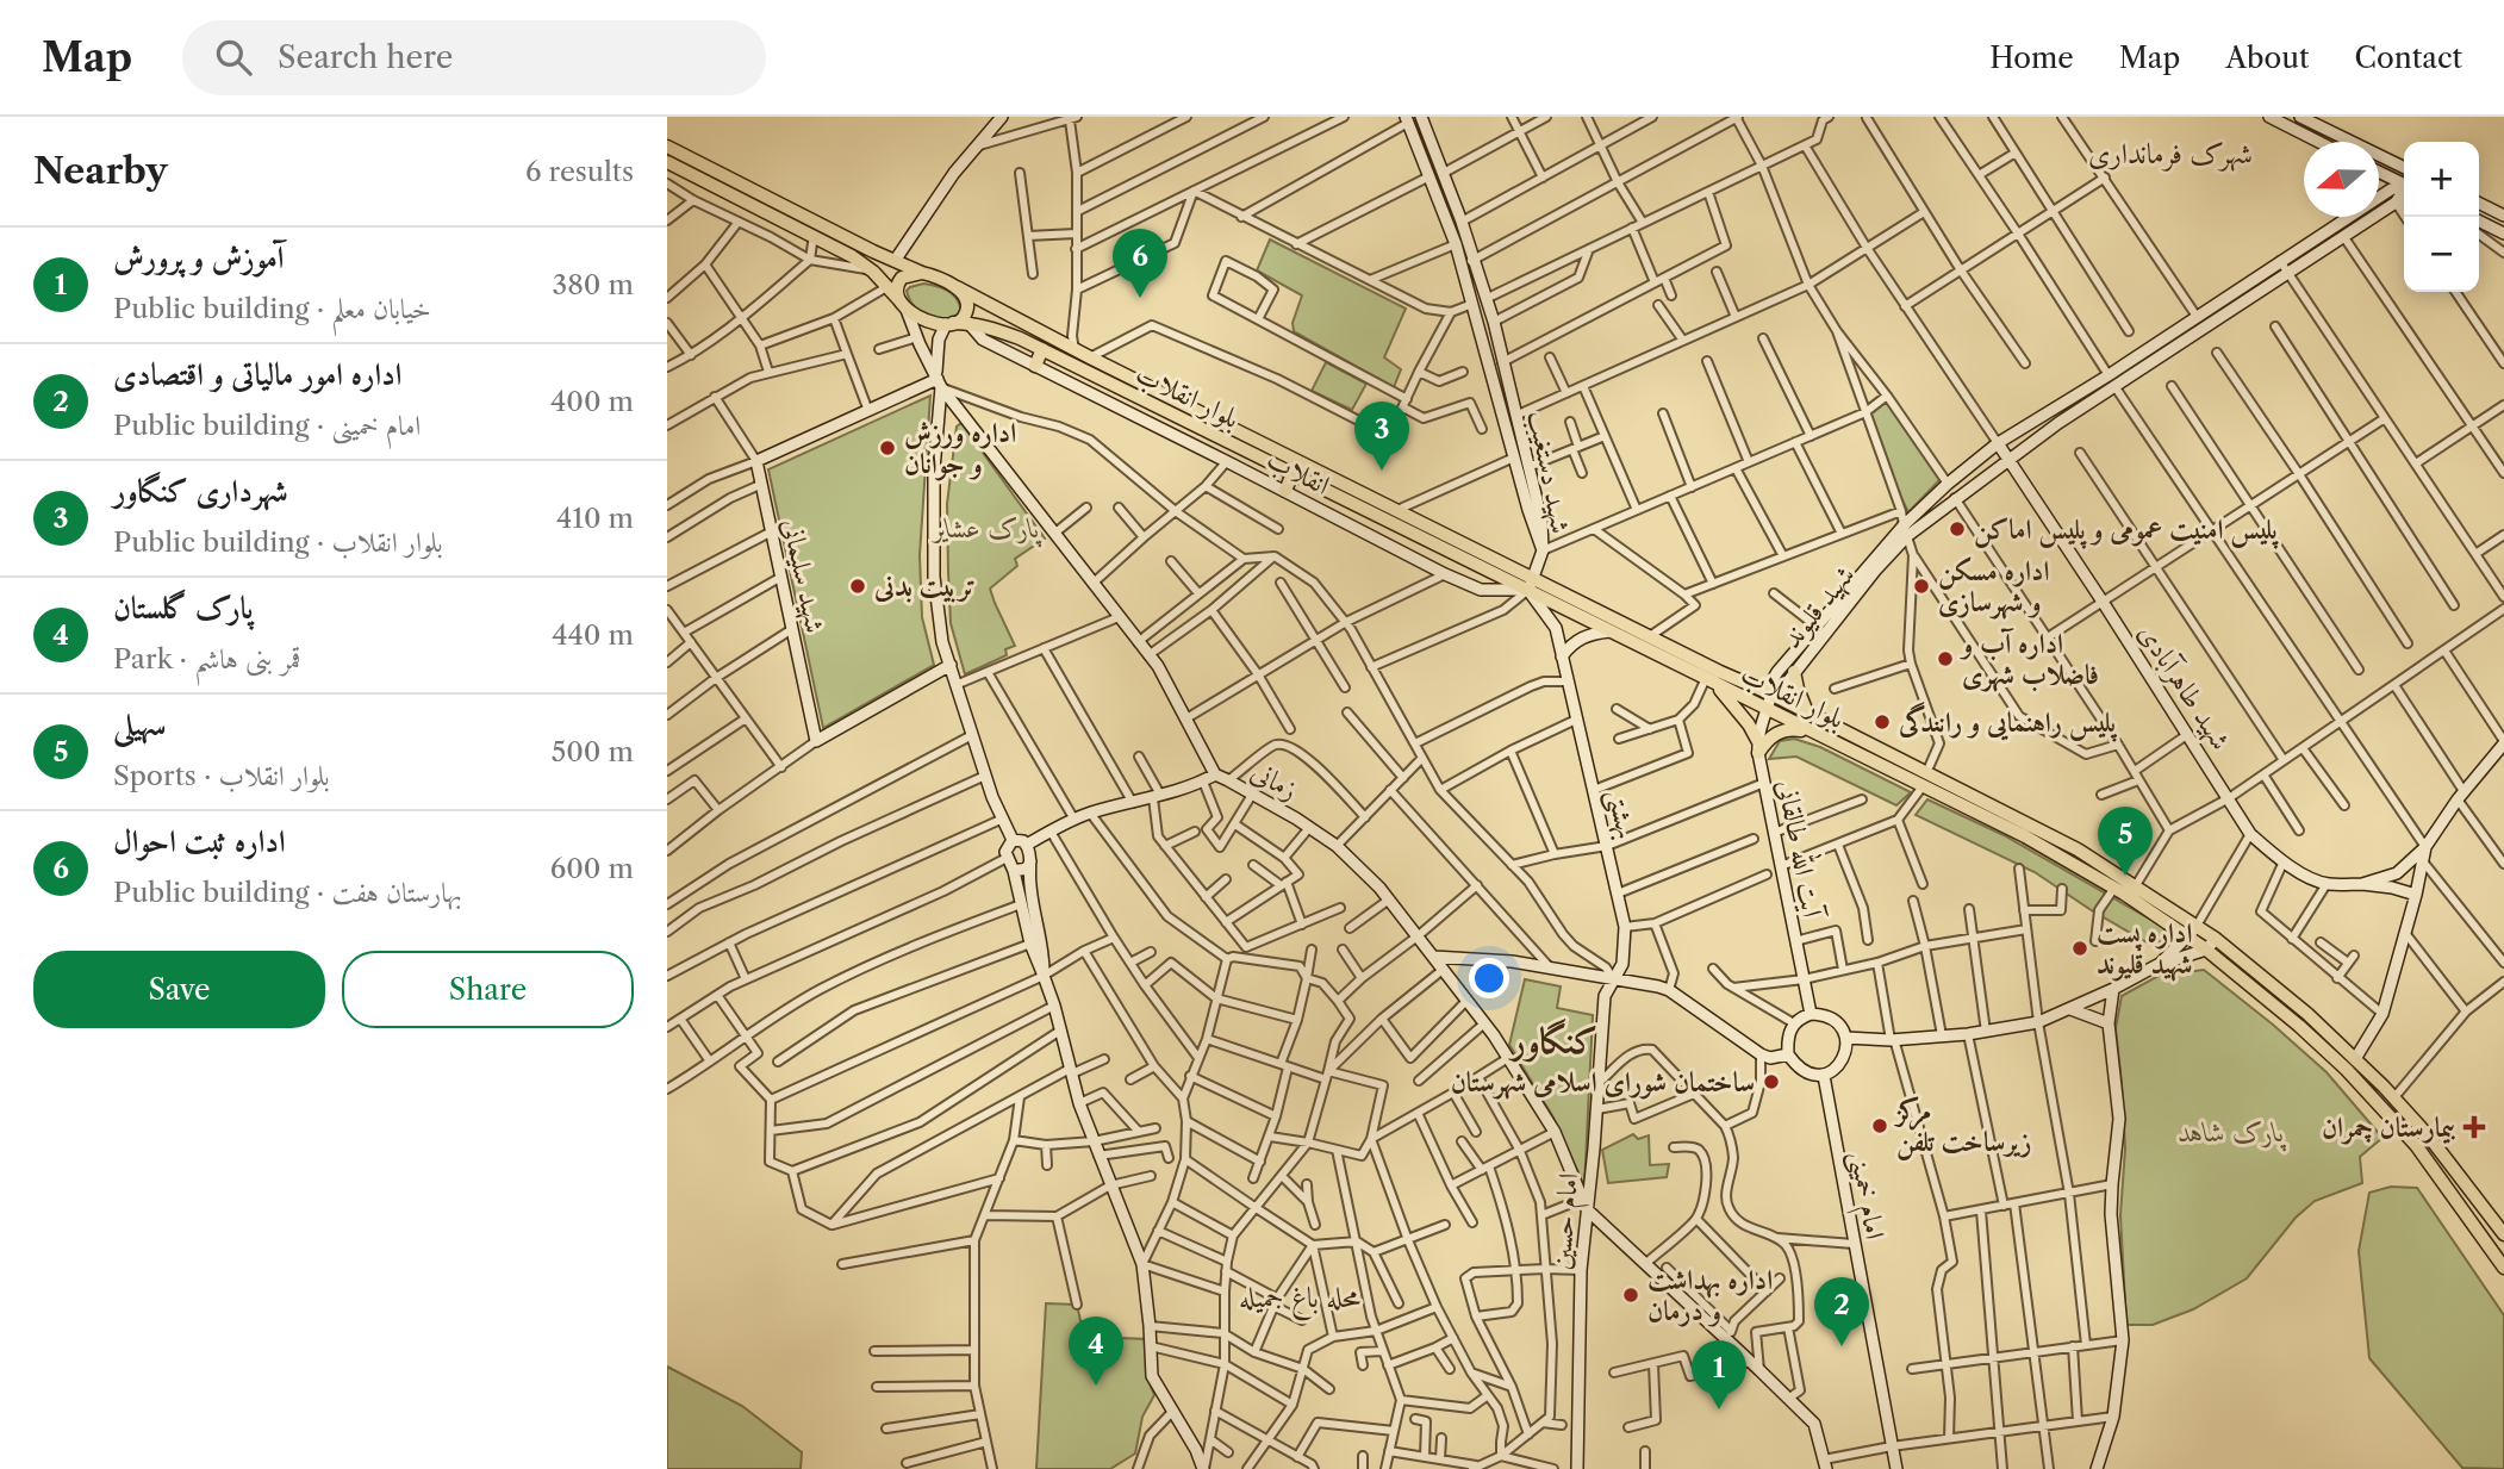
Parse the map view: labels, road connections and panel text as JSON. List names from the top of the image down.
{
  "streets": {
    "main road": ["بلوار انقلاب"],
    "street": [
      "انقلاب",
      "شهید دستغیب",
      "شهید سلیمانی",
      "شهید قلیوند",
      "شهید طاهرآبادی",
      "زمانی",
      "بهشتی",
      "آیت الله طالقانی",
      "امام خمینی",
      "امام حسین"
    ]
  },
  "crossings": [
    ["بلوار انقلاب", "انقلاب"],
    ["بلوار انقلاب", "شهید قلیوند"],
    ["بلوار انقلاب", "زمانی"],
    ["بلوار انقلاب", "بهشتی"],
    ["بلوار انقلاب", "آیت الله طالقانی"],
    ["انقلاب", "بهشتی"],
    ["شهید قلیوند", "شهید طاهرآبادی"],
    ["شهید قلیوند", "آیت الله طالقانی"],
    ["زمانی", "امام حسین"],
    ["بهشتی", "امام حسین"],
    ["آیت الله طالقانی", "امام خمینی"]
  ],
  "districts": ["شهرک فرمانداری", "کنگاور", "محله باغ‌ جمیله"],
  "parks": ["پارک عشایر", "پارک شاهد"],
  "places": {
    "other": [
      "اداره ورزش و جوانان",
      "پلیس امنیت عمومی و پلیس اماکن",
      "تربیت بدنی",
      "اداره مسکن و شهرسازی",
      "اداره آب و فاضلاب شهری",
      "پلیس راهنمایی و رانندگی",
      "اداره پست شهید قلیوند",
      "ساختمان شورای اسلامی شهرستان",
      "مرکز زیرساخت تلفن",
      "اداره بهداشت و درمان"
    ],
    "health": ["بیمارستان چمران"]
  },
  "north": "left",
  "page": {
    "header": "Map",
    "search": "Search here",
    "nav": [
      "Home",
      "Map",
      "About",
      "Contact"
    ],
    "heading": ["Nearby", "6 results"],
    "map_buttons": ["+", "−"],
    "list": [
      {
        "mark": "1",
        "name": "آموزش و پرورش",
        "note": "Public building · خیابان معلم",
        "value": "380 m"
      },
      {
        "mark": "2",
        "name": "اداره امور مالیاتی و اقتصادی",
        "note": "Public building · امام خمینی",
        "value": "400 m"
      },
      {
        "mark": "3",
        "name": "شهرداری کنگاور",
        "note": "Public building · بلوار انقلاب",
        "value": "410 m"
      },
      {
        "mark": "4",
        "name": "پارک گلستان",
        "note": "Park · قمر بنی هاشم",
        "value": "440 m"
      },
      {
        "mark": "5",
        "name": "سهیلی",
        "note": "Sports · بلوار انقلاب",
        "value": "500 m"
      },
      {
        "mark": "6",
        "name": "اداره ثبت احوال",
        "note": "Public building · بهارستان هفت",
        "value": "600 m"
      }
    ],
    "pins": [
      "6",
      "3",
      "5",
      "2",
      "4",
      "1"
    ],
    "buttons": ["Save", "Share"]
  }
}
